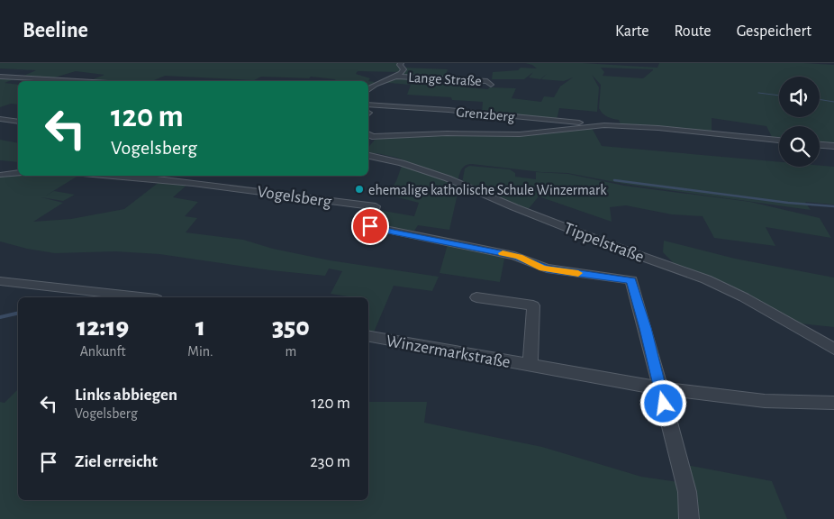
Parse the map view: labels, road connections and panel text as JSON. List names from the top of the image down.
{
  "streets": {
    "street": [
      "Lange Straße",
      "Grenzberg",
      "Vogelsberg",
      "Tippelstraße",
      "Winzermarkstraße"
    ]
  },
  "crossings": [
    ["Vogelsberg", "Winzermarkstraße"]
  ],
  "places": ["ehemalige katholische Schule Winzermark"],
  "page": {
    "header": "Beeline",
    "nav": ["Karte", "Route", "Gespeichert"],
    "turn": ["120 m", "Vogelsberg"],
    "eta": [
      "12:19",
      "Ankunft",
      "1",
      "Min.",
      "350",
      "m"
    ],
    "list": [
      {
        "name": "Links abbiegen",
        "note": "Vogelsberg",
        "value": "120 m"
      },
      {
        "name": "Ziel erreicht",
        "value": "230 m"
      }
    ]
  }
}
